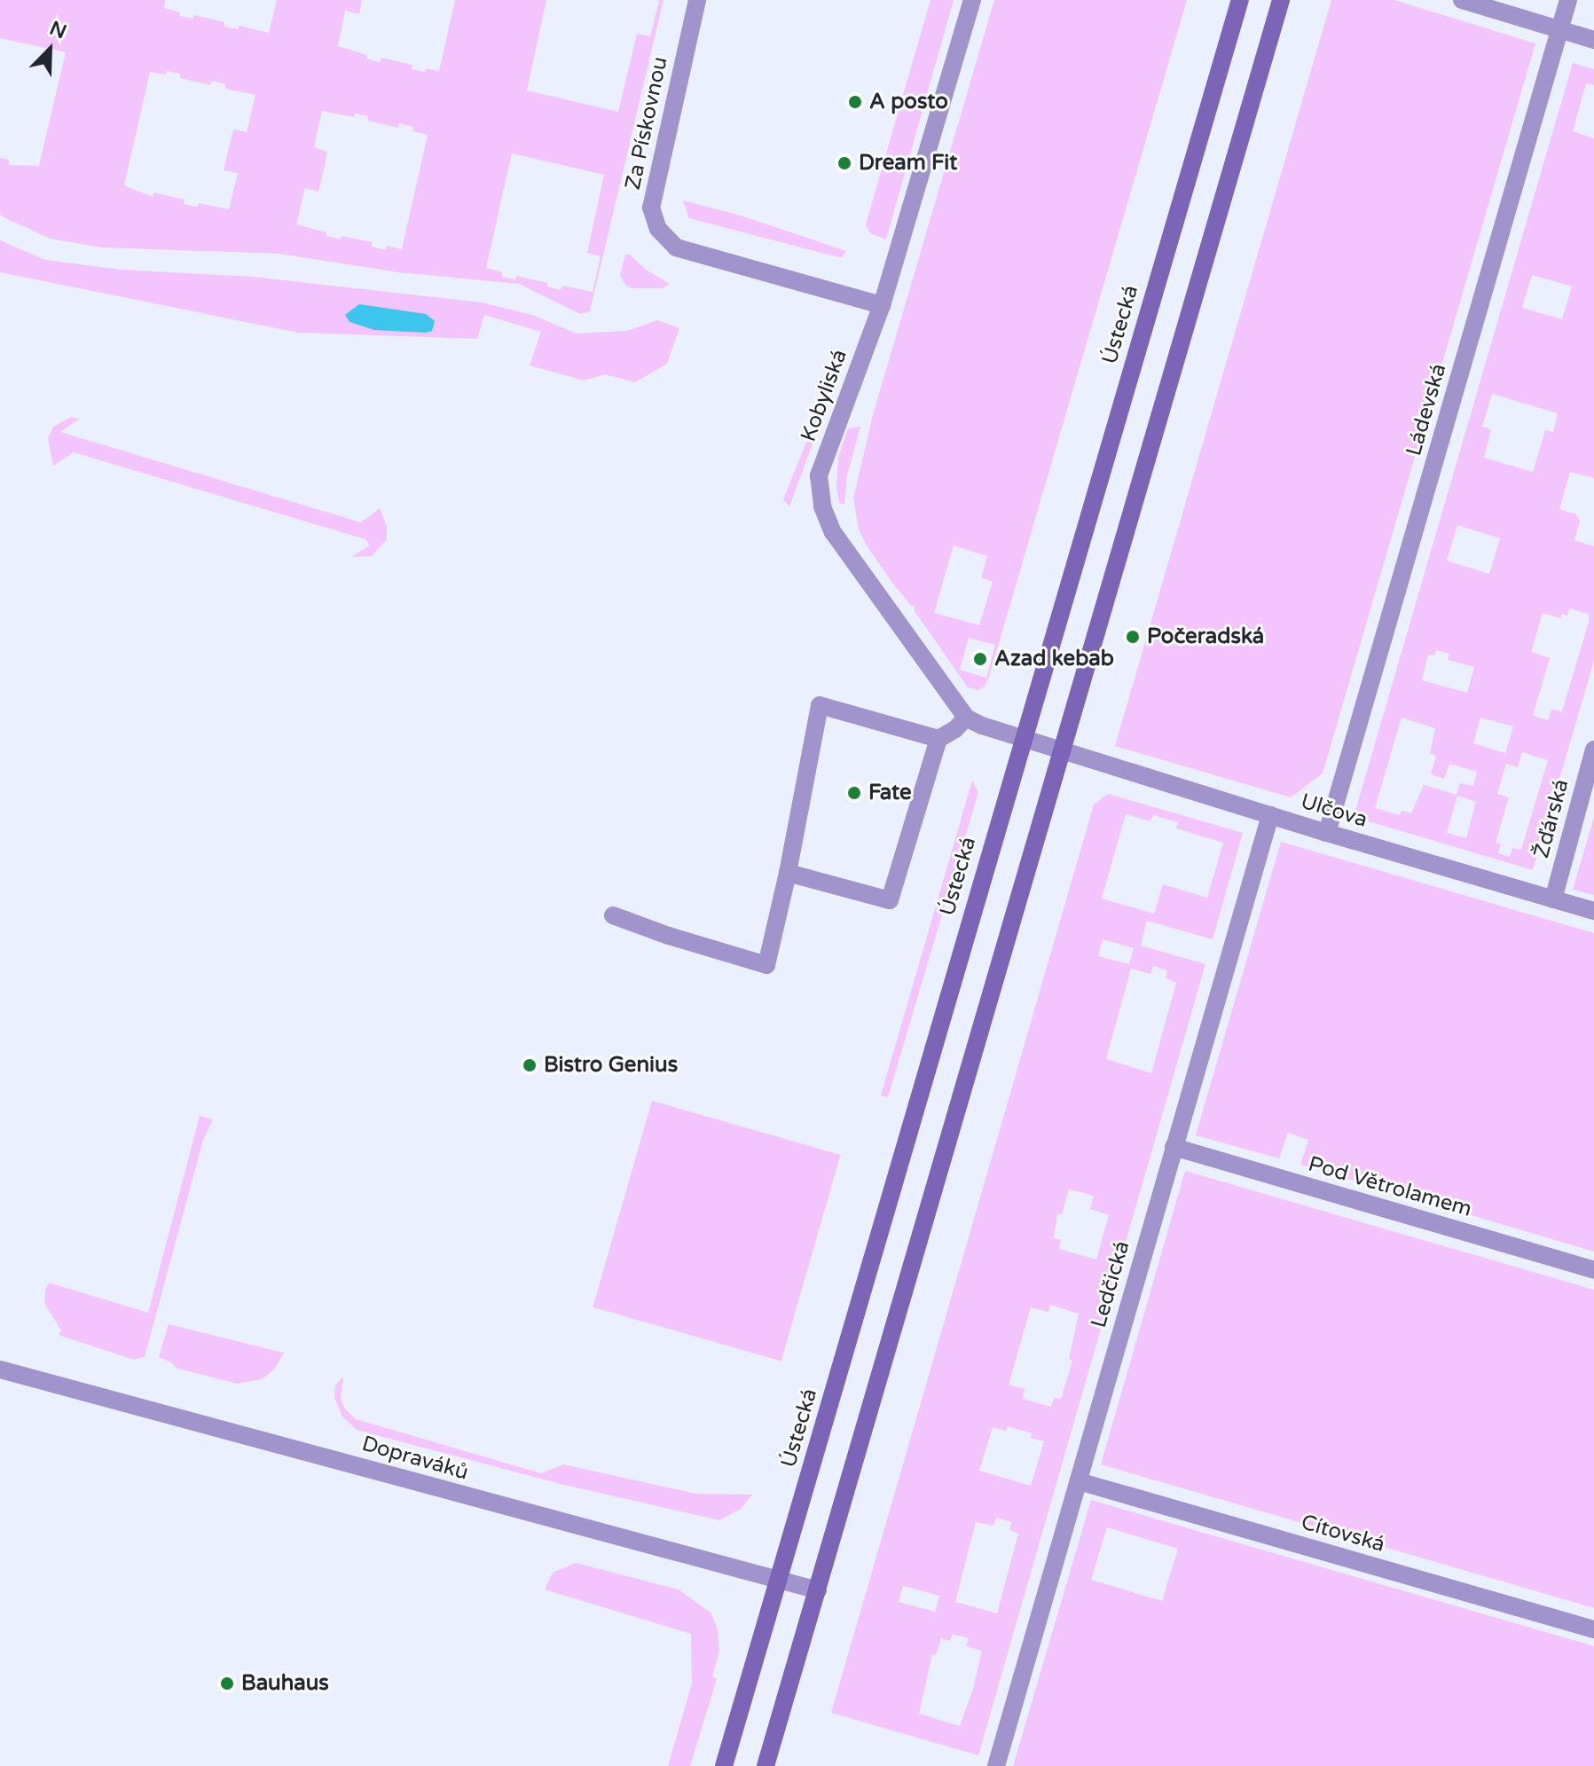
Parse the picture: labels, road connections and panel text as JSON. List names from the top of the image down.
{
  "streets": {
    "main road": ["Ústecká"],
    "street": [
      "Za Pískovnou",
      "Kobyliská",
      "Ládevská",
      "Ulčova",
      "Žďárská",
      "Pod Větrolamem",
      "Ledčická",
      "Dopraváků",
      "Cítovská"
    ]
  },
  "crossings": [
    ["Za Pískovnou", "Kobyliská"],
    ["Ústecká", "Ulčova"],
    ["Ústecká", "Dopraváků"],
    ["Ládevská", "Ulčova"],
    ["Ulčova", "Žďárská"],
    ["Ulčova", "Ledčická"],
    ["Pod Větrolamem", "Ledčická"],
    ["Ledčická", "Cítovská"]
  ],
  "places": [
    "A posto",
    "Dream Fit",
    "Počeradská",
    "Azad kebab",
    "Fate",
    "Bistro Genius",
    "Bauhaus"
  ],
  "north": "top right"
}
